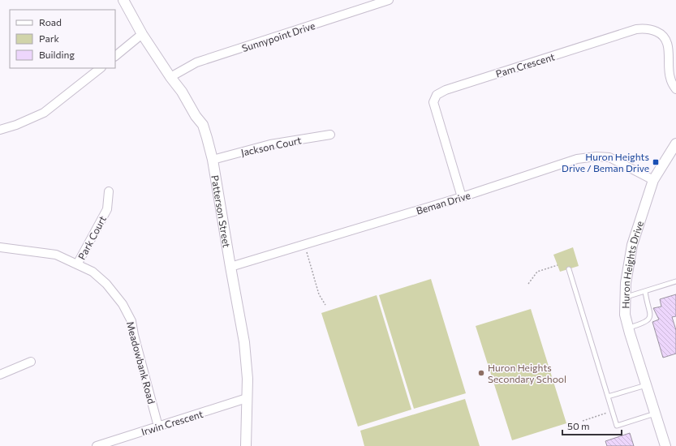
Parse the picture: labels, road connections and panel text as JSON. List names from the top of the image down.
{
  "streets": {
    "street": [
      "Sunnypoint Drive",
      "Pam Crescent",
      "Jackson Court",
      "Beman Drive",
      "Patterson Street",
      "Park Court",
      "Huron Heights Drive",
      "Meadowbank Road",
      "Irwin Crescent"
    ]
  },
  "crossings": [
    ["Sunnypoint Drive", "Patterson Street"],
    ["Pam Crescent", "Beman Drive"],
    ["Jackson Court", "Patterson Street"],
    ["Beman Drive", "Patterson Street"],
    ["Beman Drive", "Huron Heights Drive"],
    ["Patterson Street", "Irwin Crescent"],
    ["Park Court", "Meadowbank Road"],
    ["Meadowbank Road", "Irwin Crescent"]
  ],
  "places": {
    "transit": ["Huron Heights Drive / Beman Drive"],
    "other": ["Huron Heights Secondary School"]
  },
  "legend": ["Road", "Park", "Building"],
  "scale_bar": "50 m"
}
